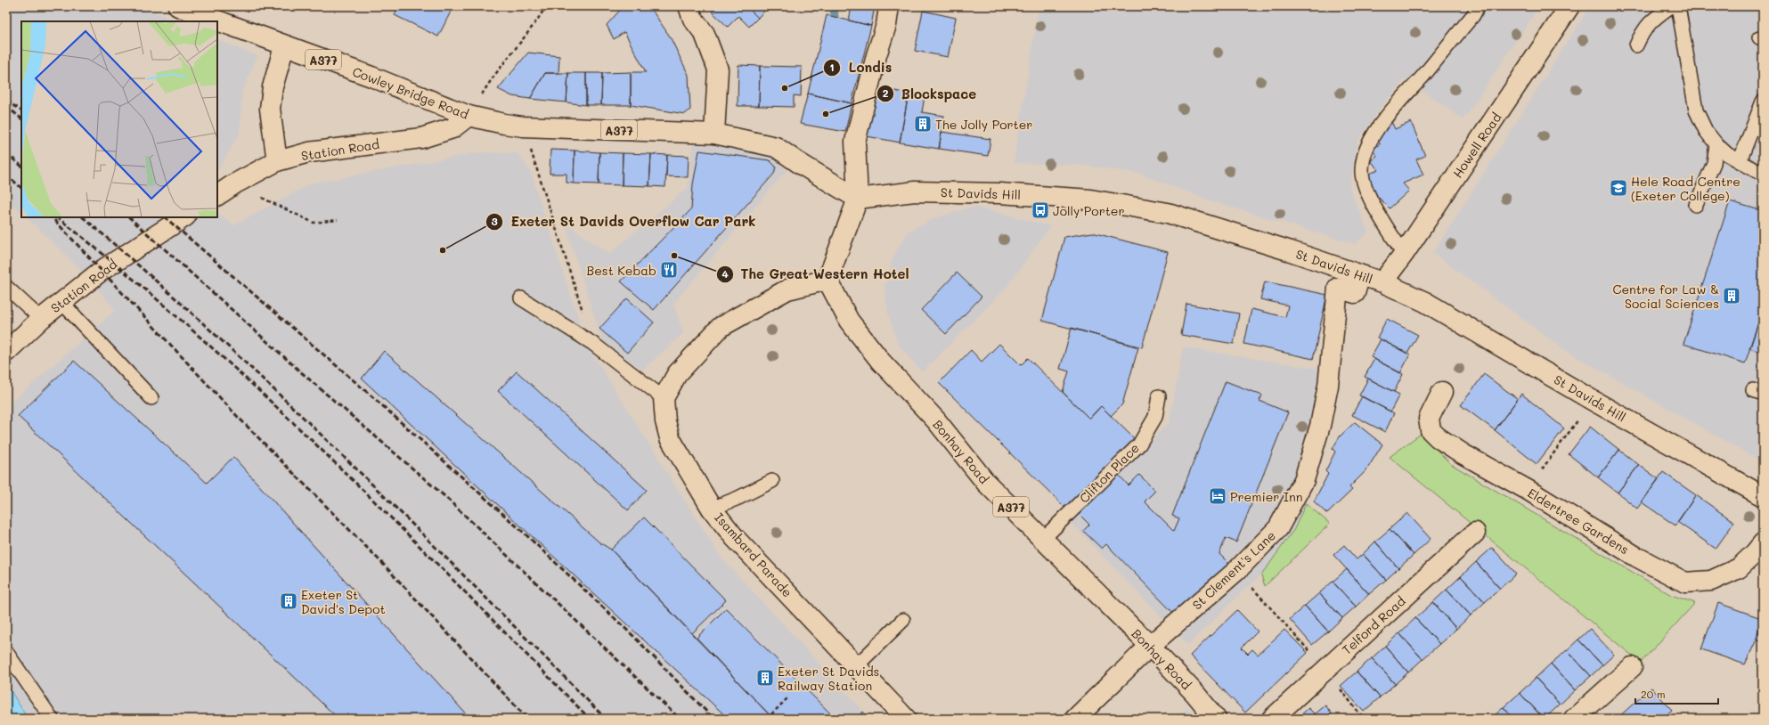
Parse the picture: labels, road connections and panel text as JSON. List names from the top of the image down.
{
  "streets": {
    "main road": [
      "A377",
      "Cowley Bridge Road",
      "Howell Road",
      "Station Road",
      "St Davids Hill",
      "Bonhay Road",
      "Eldertree Gardens",
      "Isambard Parade",
      "St Clement's Lane",
      "Telford Road"
    ],
    "lane": ["Clifton Place"]
  },
  "crossings": [
    ["A377", "Cowley Bridge Road"],
    ["A377", "St Davids Hill"],
    ["Cowley Bridge Road", "Station Road"],
    ["Howell Road", "St Davids Hill"],
    ["St Davids Hill", "St Clement's Lane"],
    ["Bonhay Road", "Clifton Place"],
    ["Bonhay Road", "St Clement's Lane"]
  ],
  "places": {
    "other": [
      "Londis",
      "Blockspace",
      "Exeter St Davids Overflow Car Park",
      "The Great Western Hotel"
    ],
    "building": [
      "The Jolly Porter",
      "Centre for Law & Social Sciences",
      "Exeter St David's Depot",
      "Exeter St Davids Railway Station"
    ],
    "school or university": ["Hele Road Centre (Exeter College)"],
    "bus stop": ["Jolly Porter"],
    "restaurant": ["Best Kebab"],
    "hotel": ["Premier Inn"]
  },
  "scale_bar": "20 m"
}
